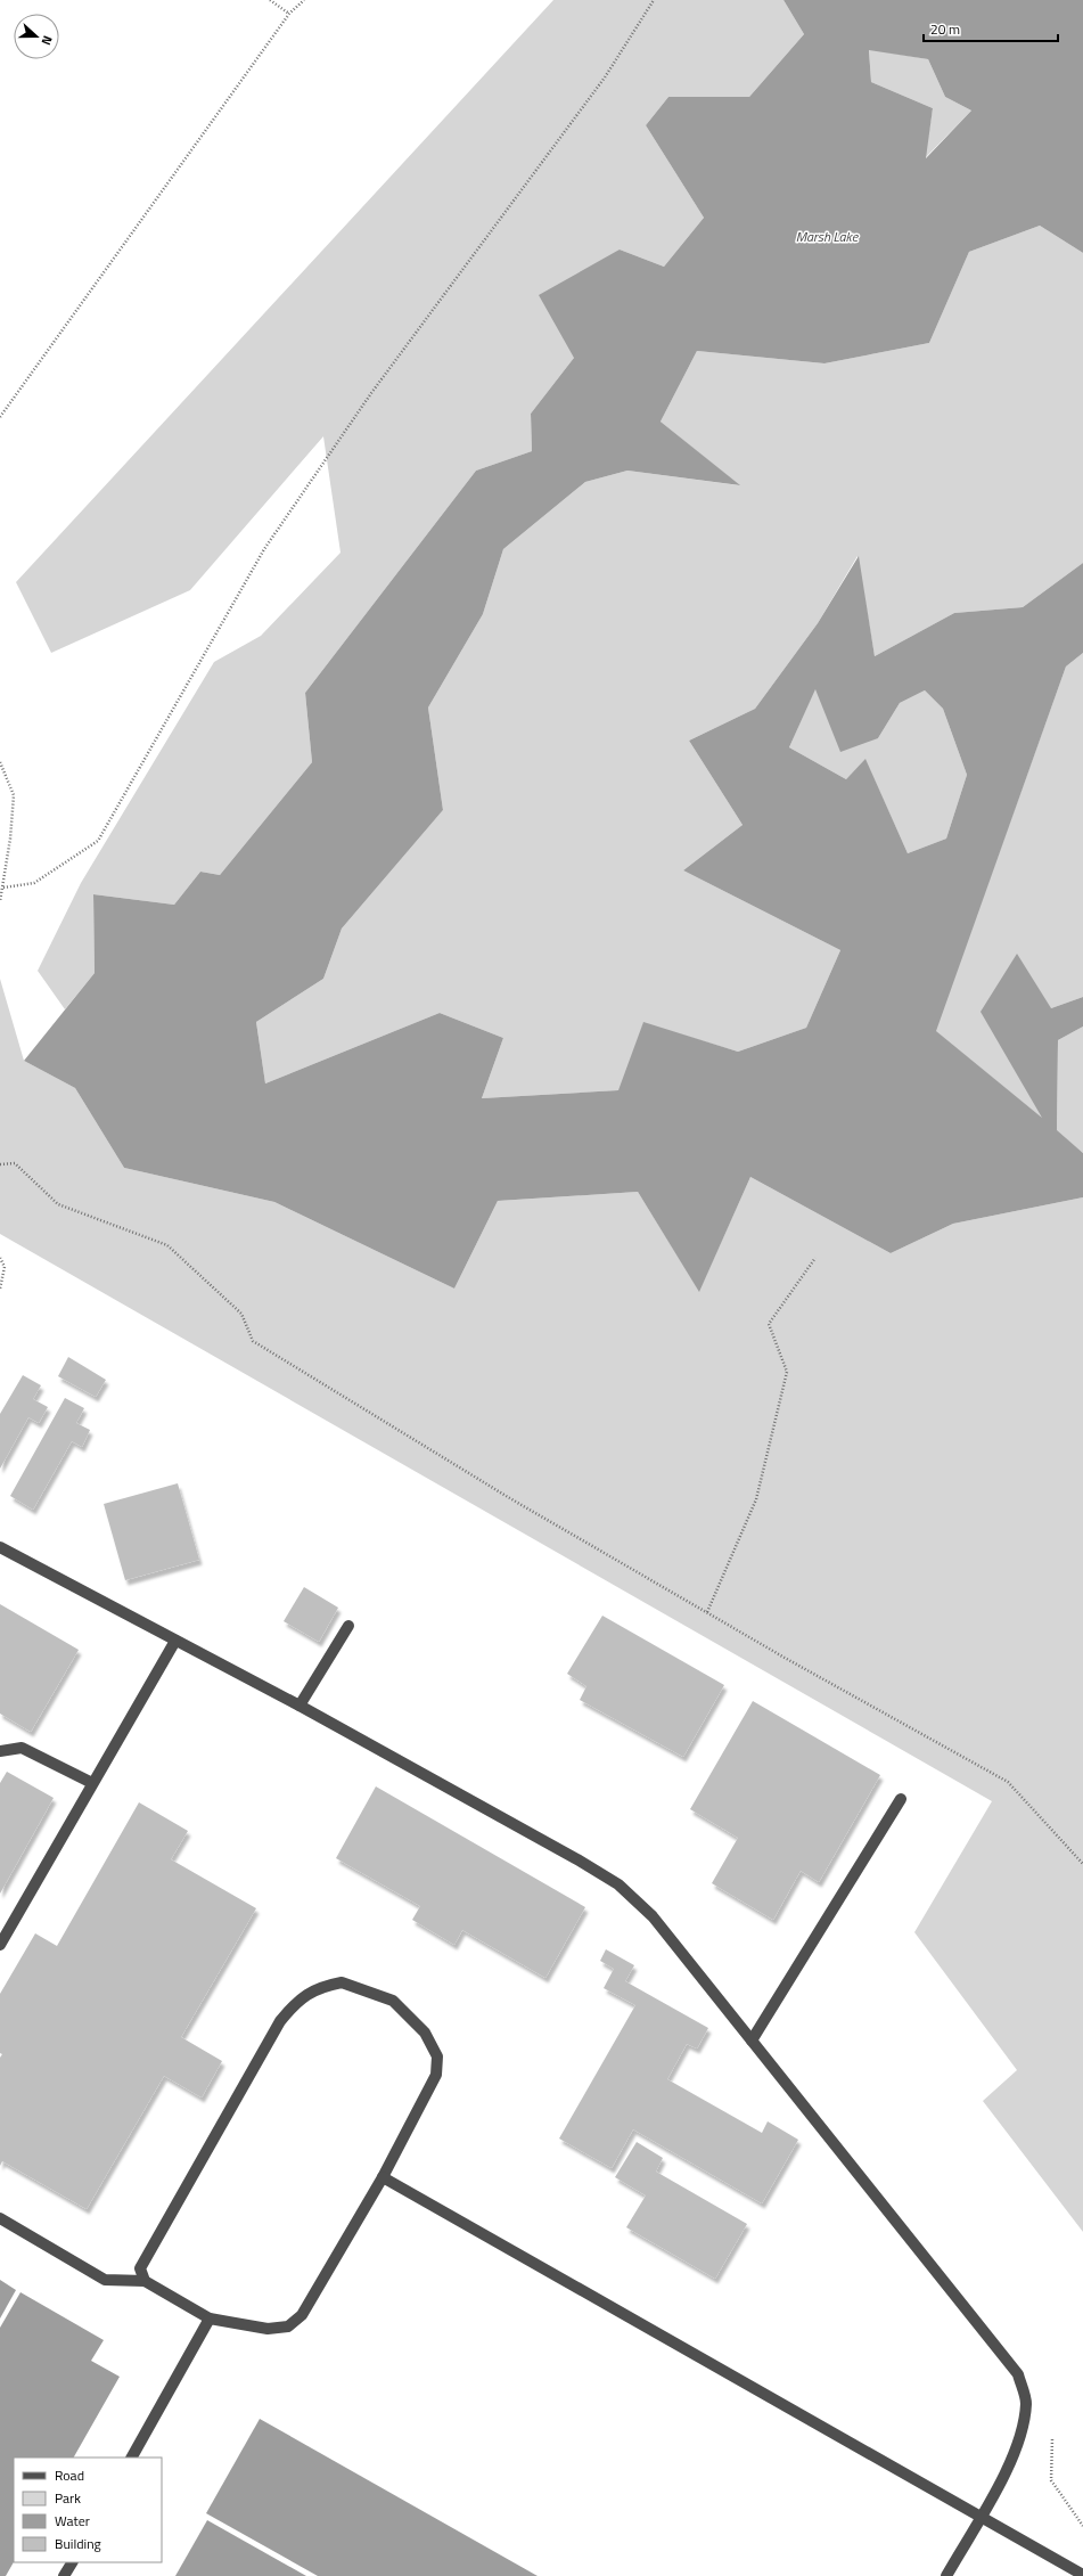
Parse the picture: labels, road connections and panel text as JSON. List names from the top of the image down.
{
  "water": ["Marsh Lake"],
  "legend": [
    "Road",
    "Park",
    "Water",
    "Building"
  ],
  "scale_bar": "20 m",
  "north": "right"
}
